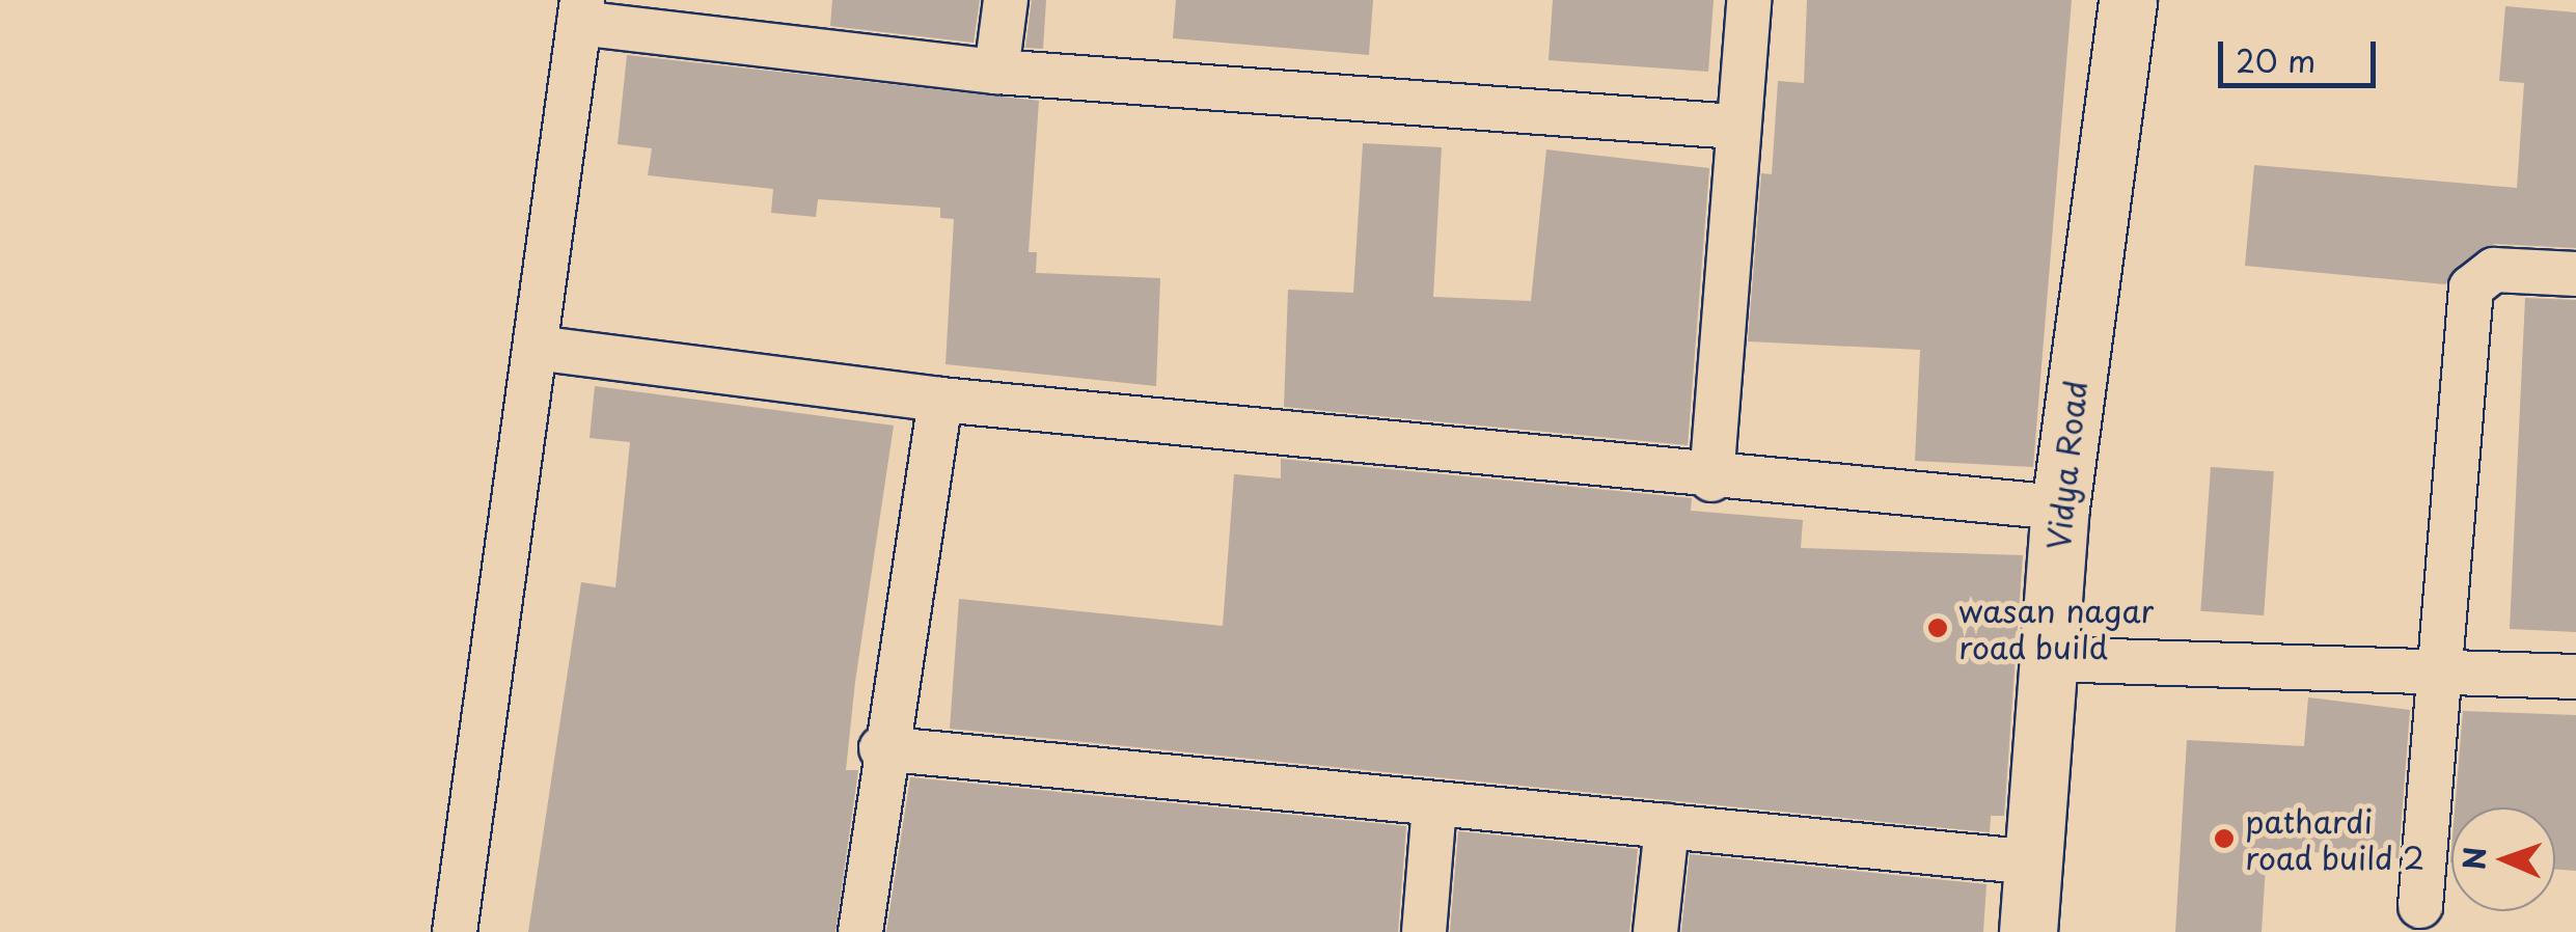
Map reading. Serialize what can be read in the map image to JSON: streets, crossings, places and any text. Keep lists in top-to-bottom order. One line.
{"streets":{"street":["Vidya Road"]},"places":["wasan nagar road build","pathardi road build 2"],"scale_bar":"20 m","north":"left"}
